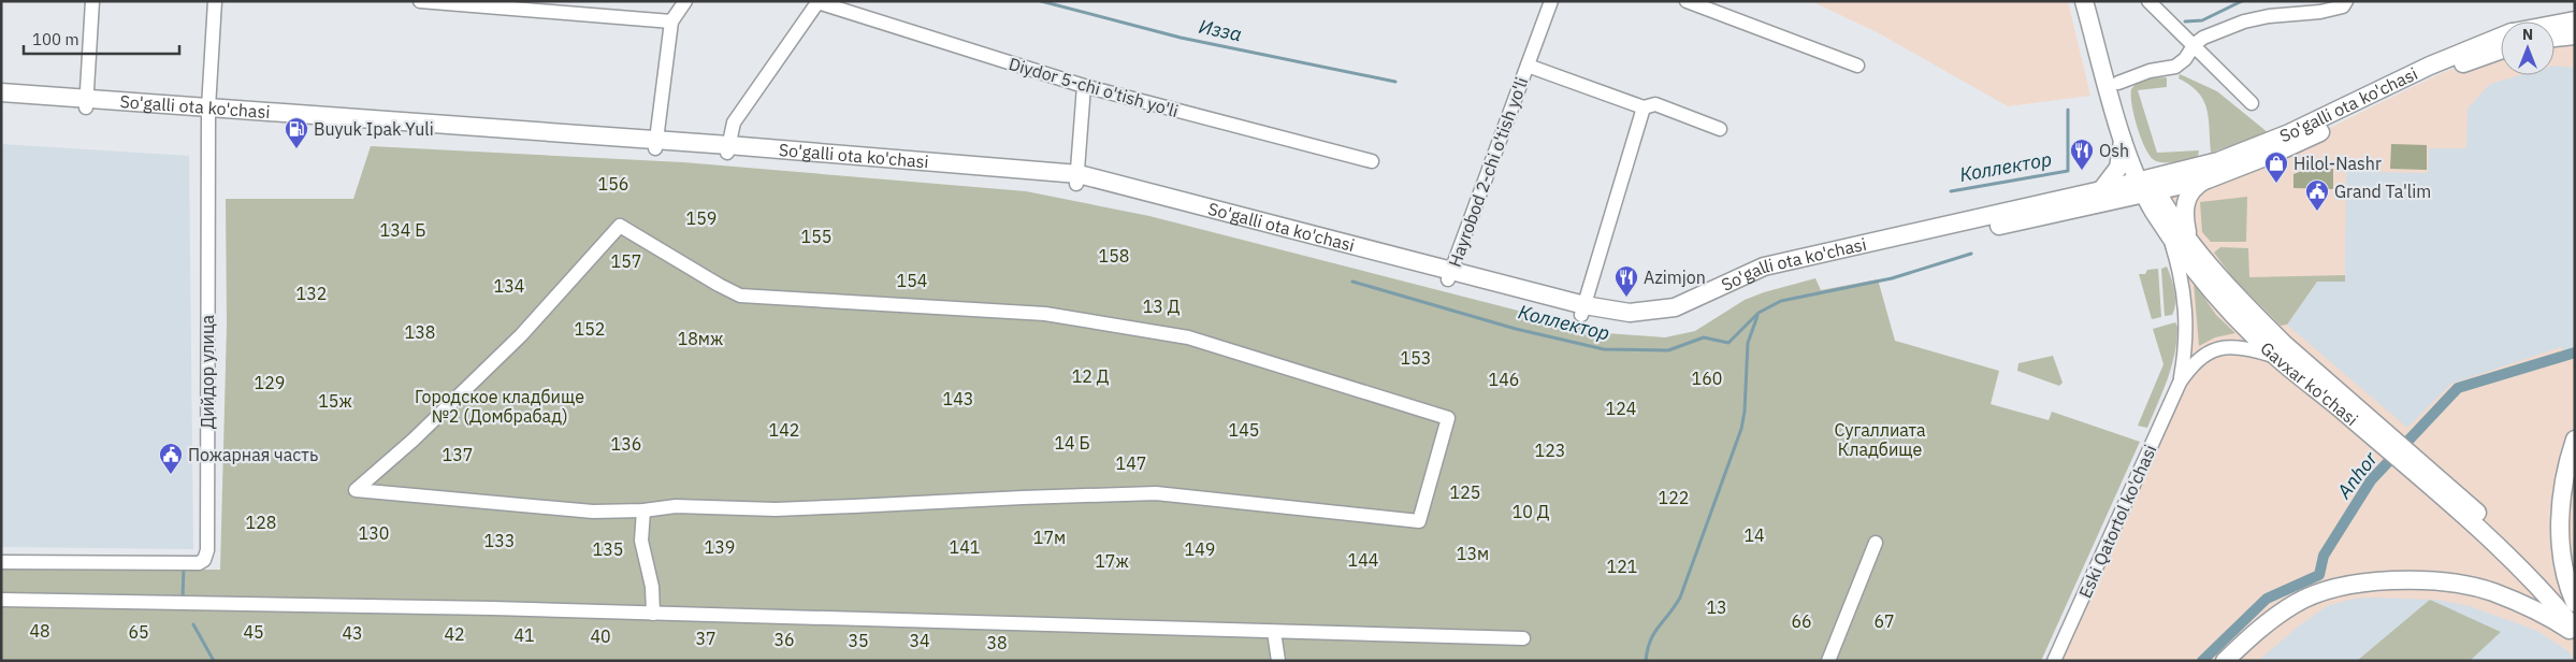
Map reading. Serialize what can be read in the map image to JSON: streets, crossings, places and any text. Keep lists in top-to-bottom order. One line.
{"streets":{"main road":["So'galli ota ko'chasi","Gavxar ko'chasi"],"street":["Diydor 5-chi o'tish yo'li","Hayrobod 2-chi o'tish yo'li","Дийдор улица","Eski Qatortol ko'chasi"]},"crossings":[["So'galli ota ko'chasi","Hayrobod 2-chi o'tish yo'li"],["So'galli ota ko'chasi","Дийдор улица"],["So'galli ota ko'chasi","Gavxar ko'chasi"],["Gavxar ko'chasi","Eski Qatortol ko'chasi"]],"water":["Изза","Коллектор","Anhor"],"parks":["156","159","134 Б","155","158","157","154","134","132","13 Д","152","138","18мж","153","12 Д","160","146","129","Городское кладбище №2 (Домбрабад)","143","15ж","124","142","145","Сугаллиата Кладбище","14 Б","136","123","137","147","125","122","10 Д","128","130","14","17м","133","139","141","135","149","13м","144","17ж","121","13","66","67","48","65","45","43","42","41","40","37","36","35","34","38"],"places":{"fuel station":["Buyuk Ipak Yuli"],"restaurant":["Osh","Azimjon"],"shop":["Hilol-Nashr"],"public building":["Grand Ta'lim","Пожарная часть"]},"scale_bar":"100 m","north":"top"}
